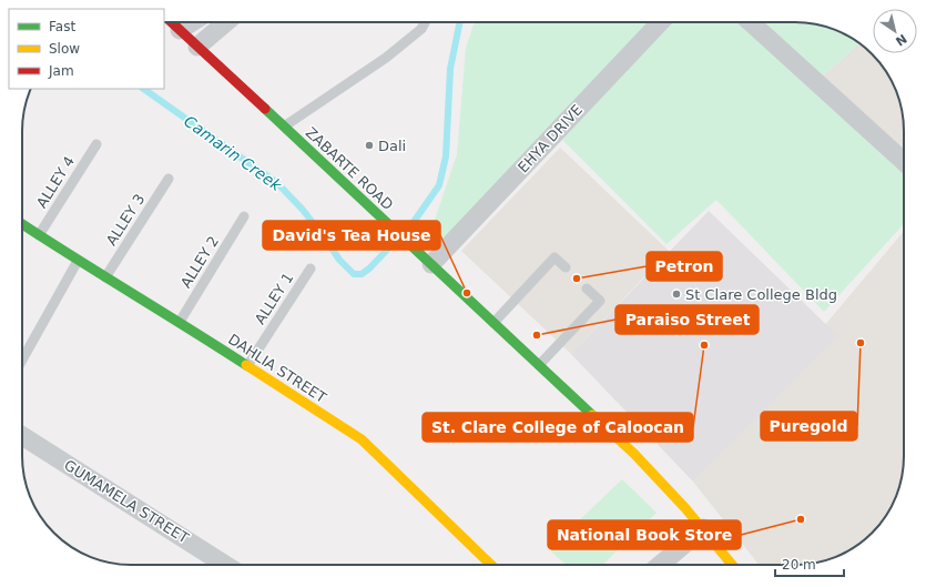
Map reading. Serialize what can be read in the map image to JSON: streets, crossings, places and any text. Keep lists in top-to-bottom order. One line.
{"streets":{"main road":["ZABARTE ROAD","DAHLIA STREET"],"street":["EHYA DRIVE","GUMAMELA STREET"],"lane":["ALLEY 4","ALLEY 3","ALLEY 2","ALLEY 1"]},"crossings":[["EHYA DRIVE","ZABARTE ROAD"],["ALLEY 4","DAHLIA STREET"],["ALLEY 3","DAHLIA STREET"],["ALLEY 2","DAHLIA STREET"],["ALLEY 1","DAHLIA STREET"]],"water":["Camarin Creek"],"places":["Dali","Petron","David's Tea House","St Clare College Bldg","Paraiso Street","Puregold","St. Clare College of Caloocan","National Book Store"],"legend":["Fast","Slow","Jam"],"scale_bar":"20 m","north":"bottom right"}
